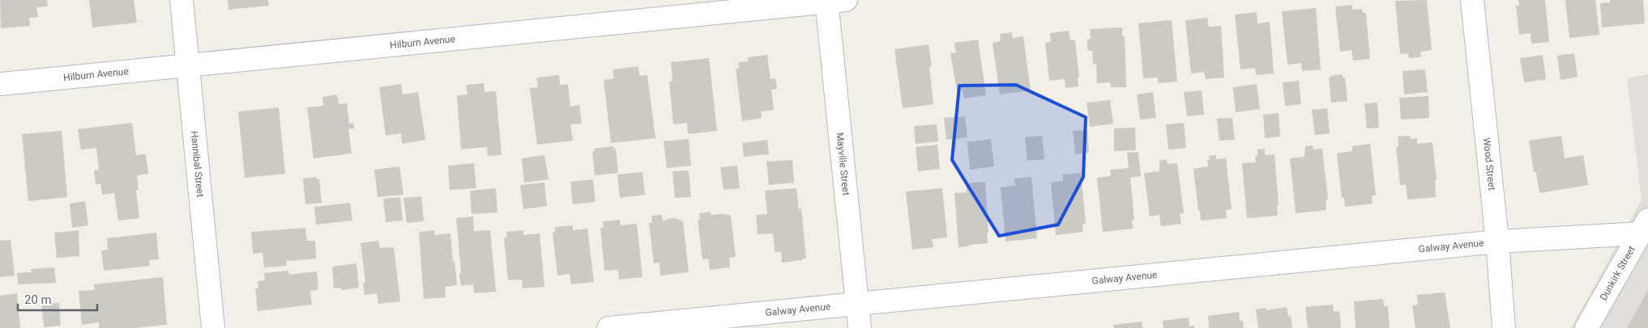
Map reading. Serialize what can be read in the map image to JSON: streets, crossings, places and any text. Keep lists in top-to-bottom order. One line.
{"streets":{"street":["Hilburn Avenue","Hannibal Street","Mayville Street","Wood Street","Galway Avenue","Dunkirk Street"]},"crossings":[["Hilburn Avenue","Hannibal Street"],["Hilburn Avenue","Mayville Street"],["Mayville Street","Galway Avenue"],["Wood Street","Galway Avenue"],["Galway Avenue","Dunkirk Street"]],"scale_bar":"20 m"}
